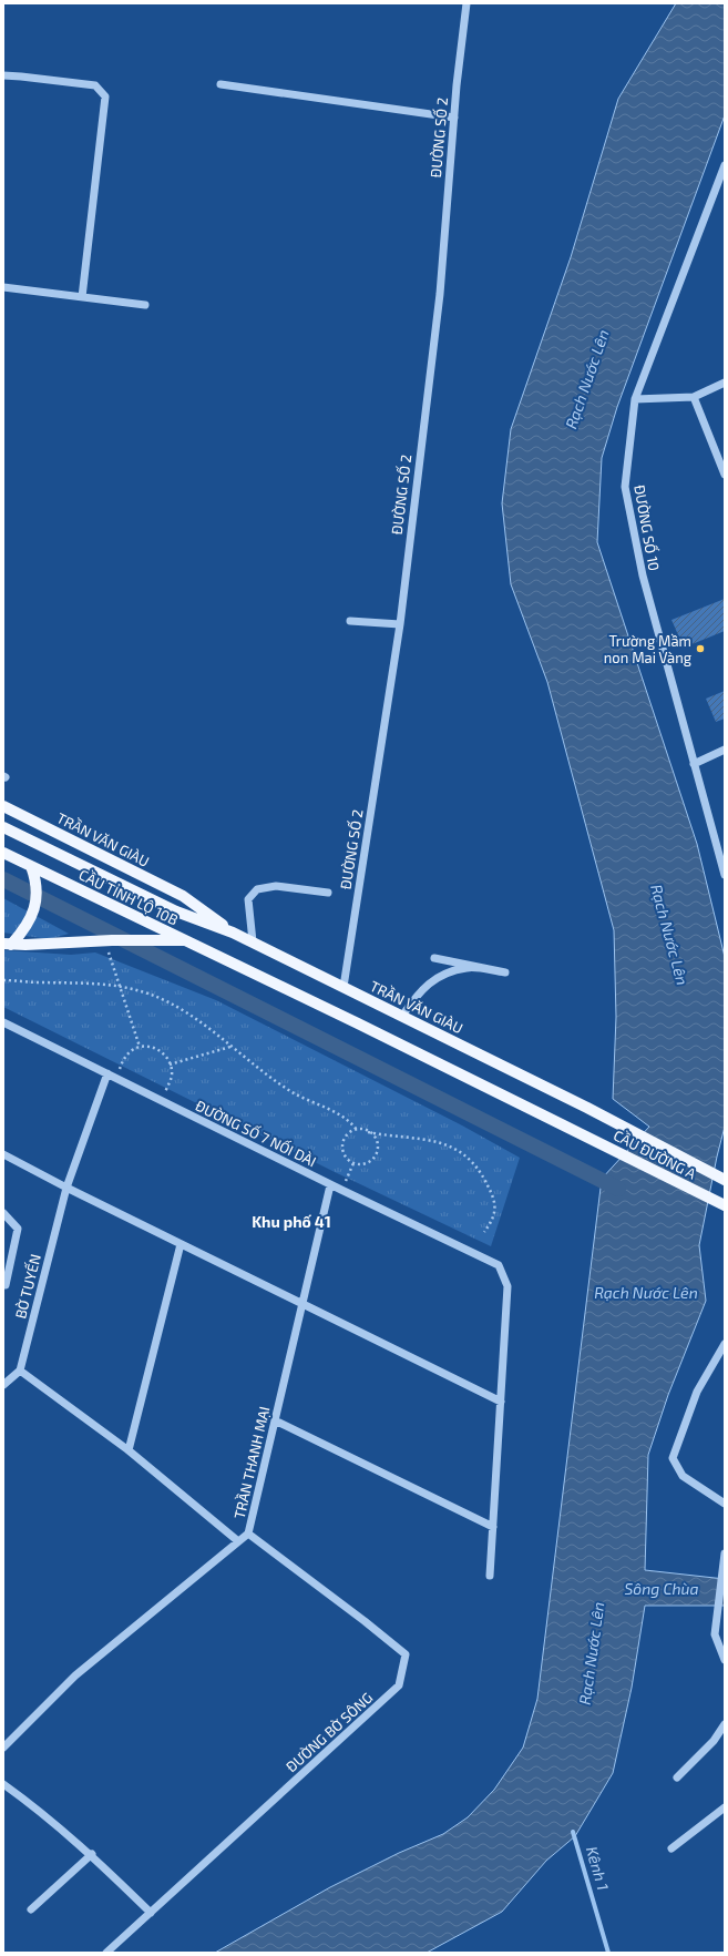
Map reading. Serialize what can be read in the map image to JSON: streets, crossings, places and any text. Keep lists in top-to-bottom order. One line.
{"streets":{"main road":["TRẦN VĂN GIÀU","CẦU TỈNH LỘ 10B","CẦU ĐƯỜNG A"],"street":["ĐƯỜNG SỐ 2","ĐƯỜNG SỐ 10","ĐƯỜNG SỐ 7 NỐI DÀI","BỜ TUYẾN","TRẦN THANH MẠI","ĐƯỜNG BỜ SÔNG"]},"crossings":[["ĐƯỜNG SỐ 2","TRẦN VĂN GIÀU"],["TRẦN VĂN GIÀU","CẦU TỈNH LỘ 10B"],["TRẦN VĂN GIÀU","CẦU ĐƯỜNG A"],["CẦU TỈNH LỘ 10B","CẦU ĐƯỜNG A"],["ĐƯỜNG SỐ 7 NỐI DÀI","BỜ TUYẾN"],["ĐƯỜNG SỐ 7 NỐI DÀI","TRẦN THANH MẠI"],["TRẦN THANH MẠI","ĐƯỜNG BỜ SÔNG"]],"districts":["Khu phố 41"],"water":["Rạch Nước Lên","Sông Chùa","Kênh 1"],"places":["Trường Mầm non Mai Vàng"]}
